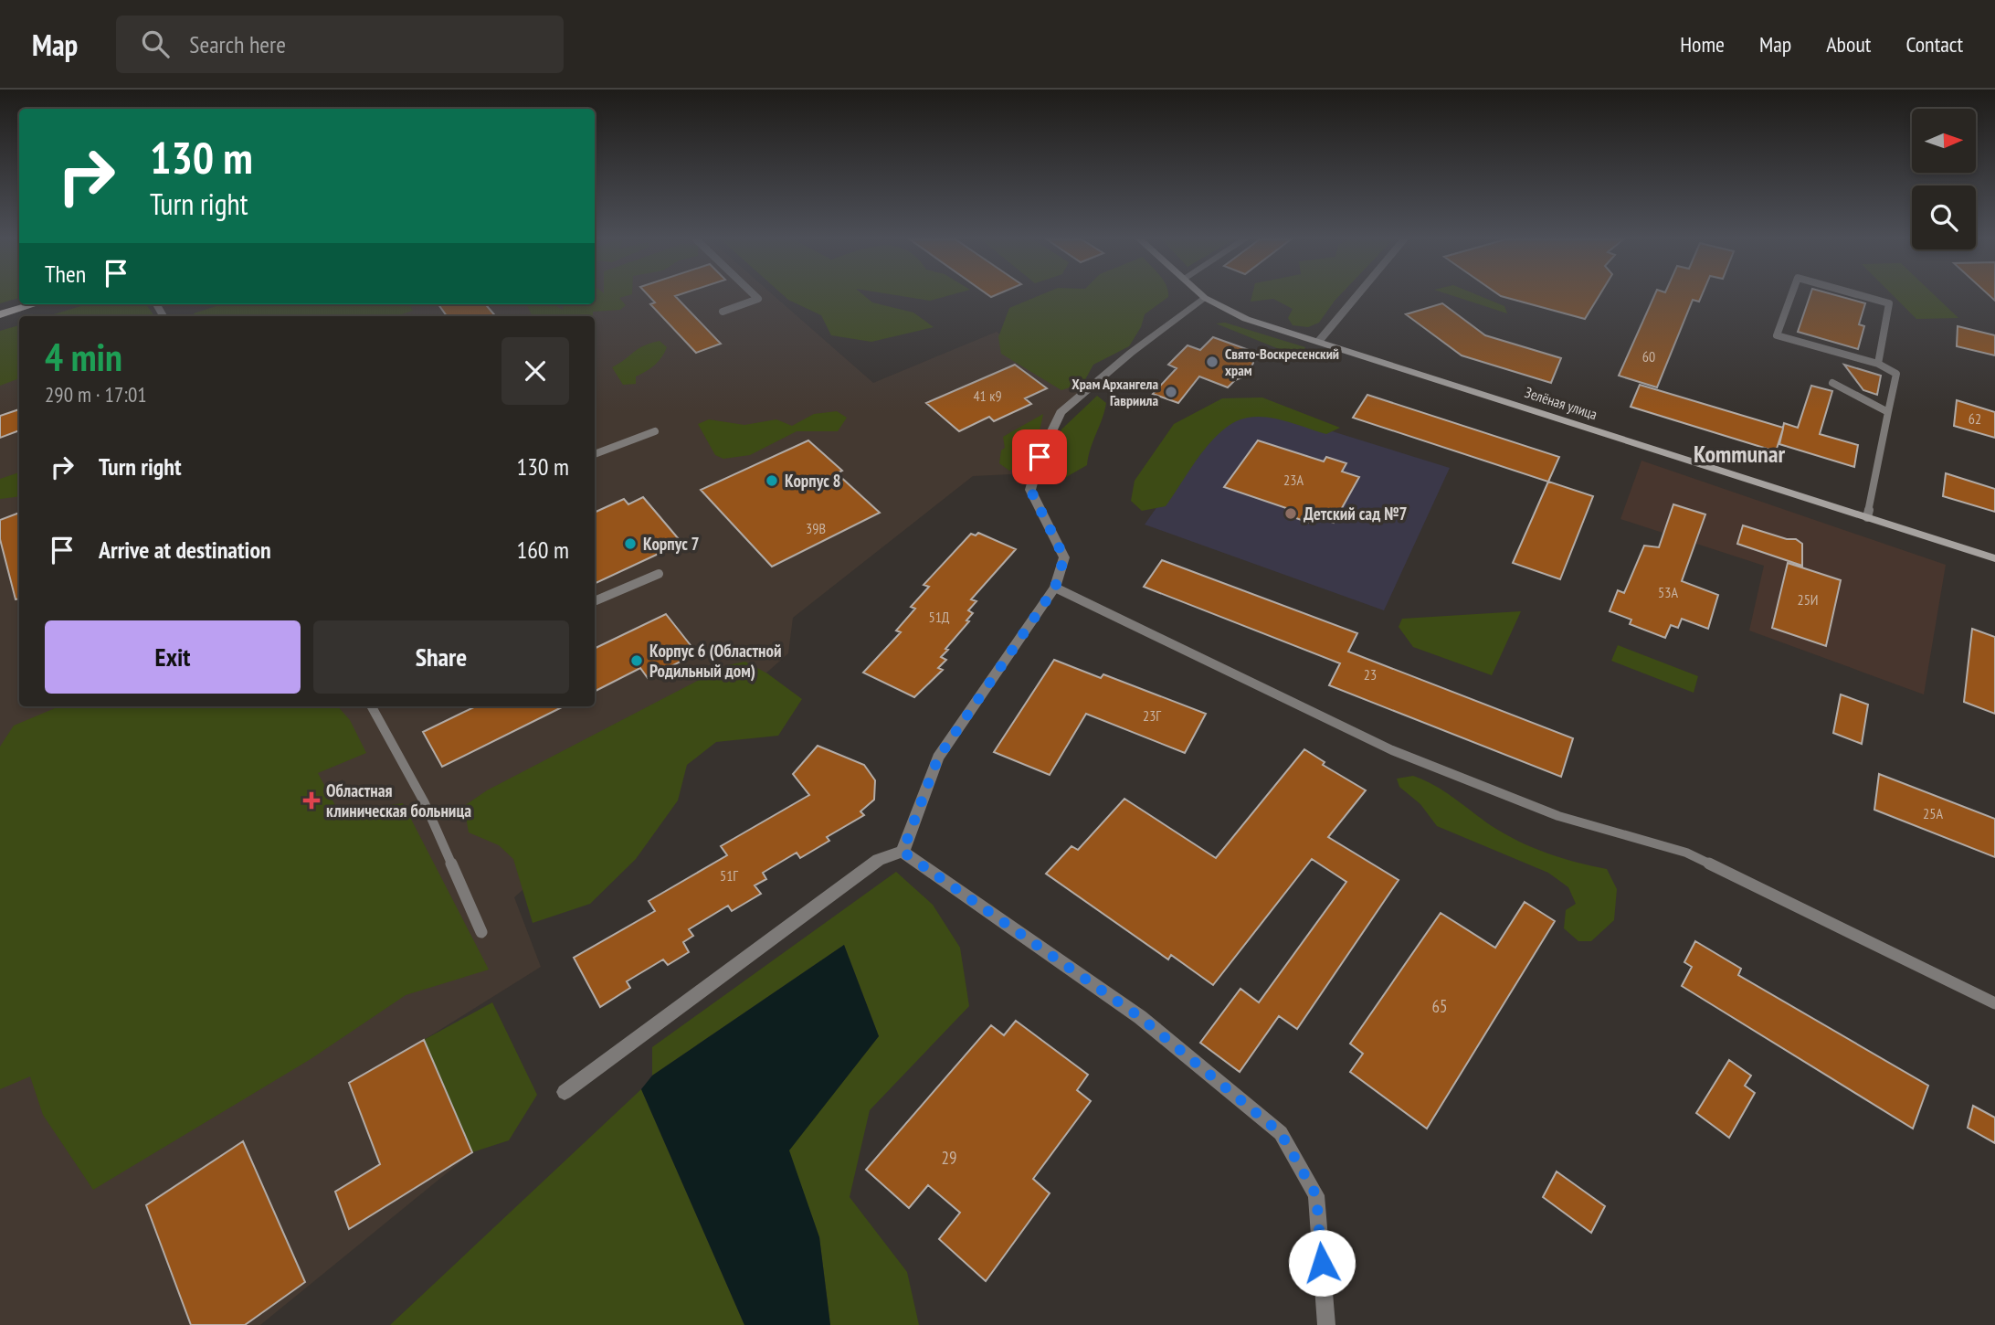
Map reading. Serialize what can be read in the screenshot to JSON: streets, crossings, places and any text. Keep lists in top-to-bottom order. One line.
{"streets":{"street":["Зелёная улица"]},"districts":["Kommunar"],"places":{"other":["Свято-Воскресенский храм","Храм Архангела Гавриила","Корпус 8","Детский сад №7","Корпус 7","Корпус 6 (Областной Родильный дом)"],"health":["Областная клиническая больница"]},"house_numbers":["60","41 к9","62","23А","39В","53А","25И","51Д","23","23Г","25А","51Г","65","29"],"north":"right","page":{"header":"Map","search":"Search here","nav":["Home","Map","About","Contact"],"turn":["130 m","Turn right"],"then":"Then","heading":["4 min","290 m · 17:01"],"list":[{"name":"Turn right","value":"130 m"},{"name":"Arrive at destination","value":"160 m"}],"buttons":["Exit","Share"]}}
